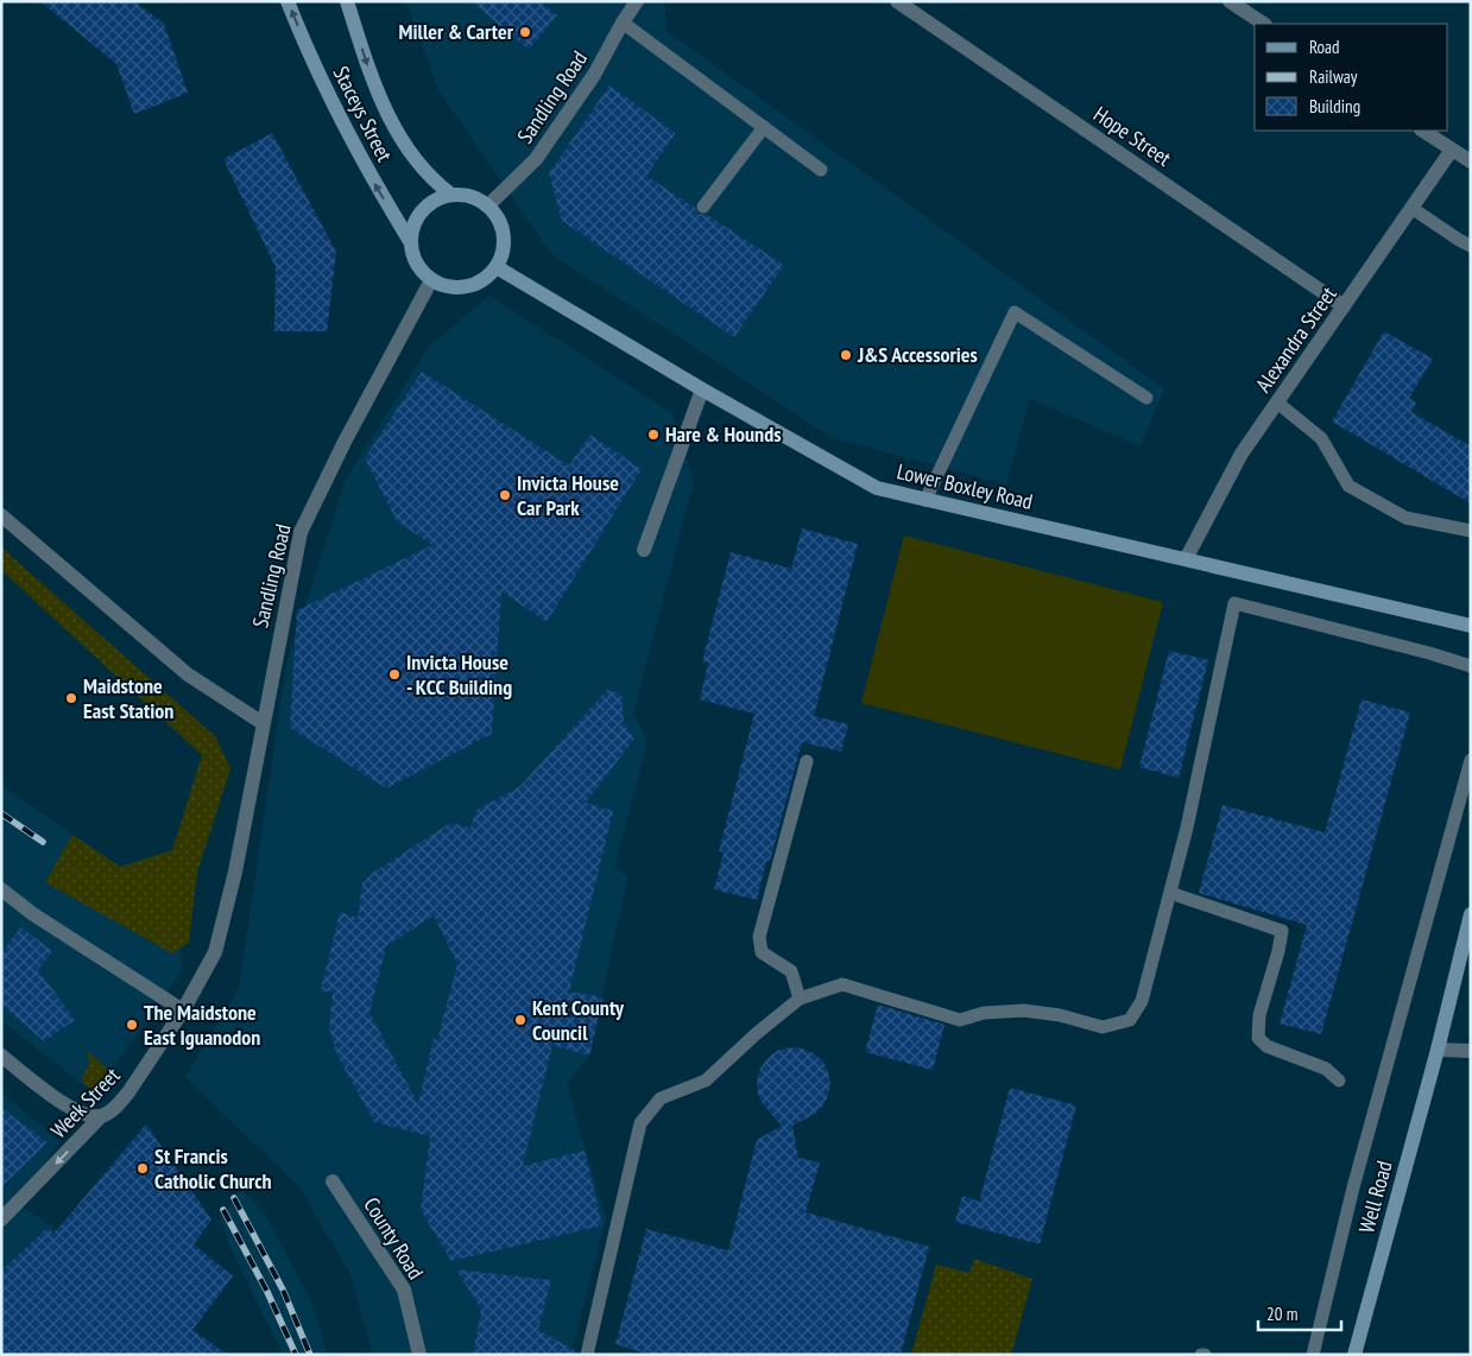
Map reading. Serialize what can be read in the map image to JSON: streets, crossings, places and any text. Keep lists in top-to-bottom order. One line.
{"streets":{"main road":["Staceys Street","Lower Boxley Road","Well Road"],"street":["Sandling Road","Hope Street","Alexandra Street","Week Street","County Road"]},"crossings":[["Sandling Road","Staceys Street"],["Sandling Road","Lower Boxley Road"],["Sandling Road","Week Street"],["Staceys Street","Lower Boxley Road"],["Hope Street","Alexandra Street"],["Alexandra Street","Lower Boxley Road"]],"places":["Miller & Carter","J&S Accessories","Hare & Hounds","Invicta House Car Park","Invicta House - KCC Building","Maidstone East Station","Kent County Council","The Maidstone East Iguanodon","St Francis Catholic Church"],"legend":["Road","Railway","Building"],"scale_bar":"20 m"}
